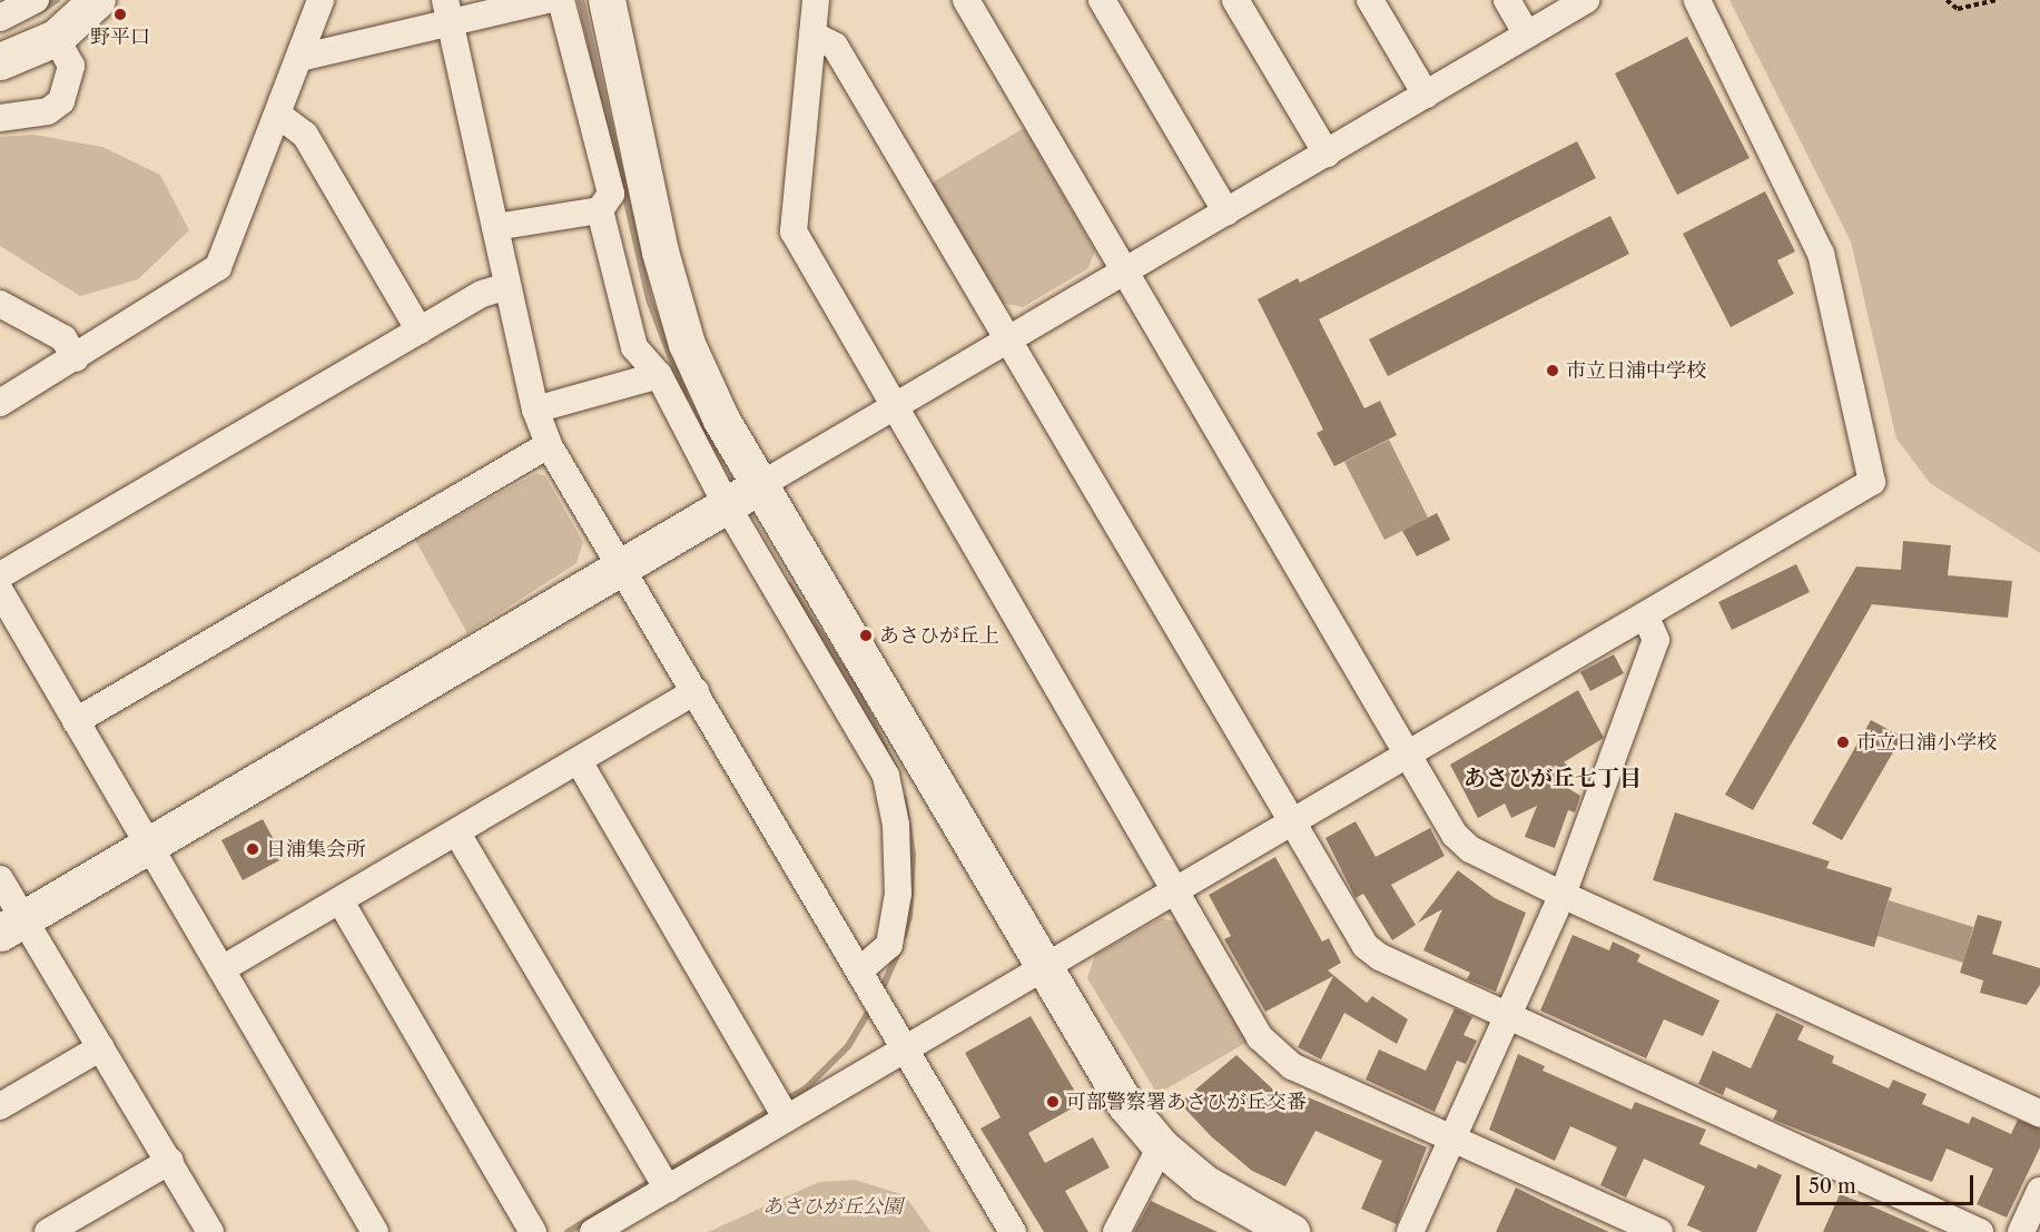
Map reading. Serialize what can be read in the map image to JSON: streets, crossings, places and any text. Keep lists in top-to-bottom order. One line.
{"districts":["あさひが丘七丁目"],"parks":["あさひが丘公園"],"places":["野平口","市立日浦中学校","あさひが丘上","市立日浦小学校","日浦集会所","可部警察署あさひが丘交番"],"scale_bar":"50 m"}
